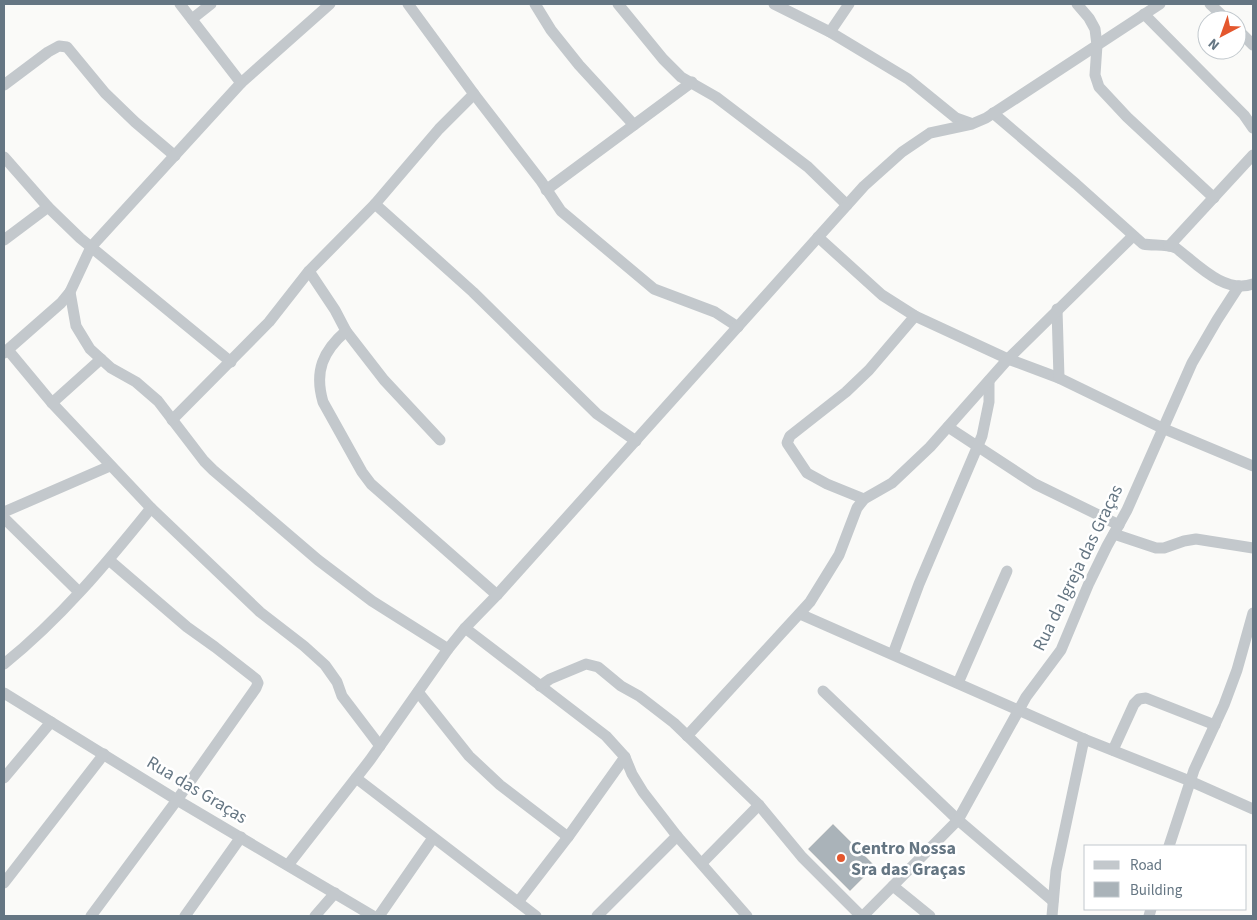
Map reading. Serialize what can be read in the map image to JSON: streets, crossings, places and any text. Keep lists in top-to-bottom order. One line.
{"streets":{"street":["Rua da Igreja das Graças","Rua das Graças"]},"places":["Centro Nossa Sra das Graças"],"legend":["Road","Building"],"north":"bottom left"}
